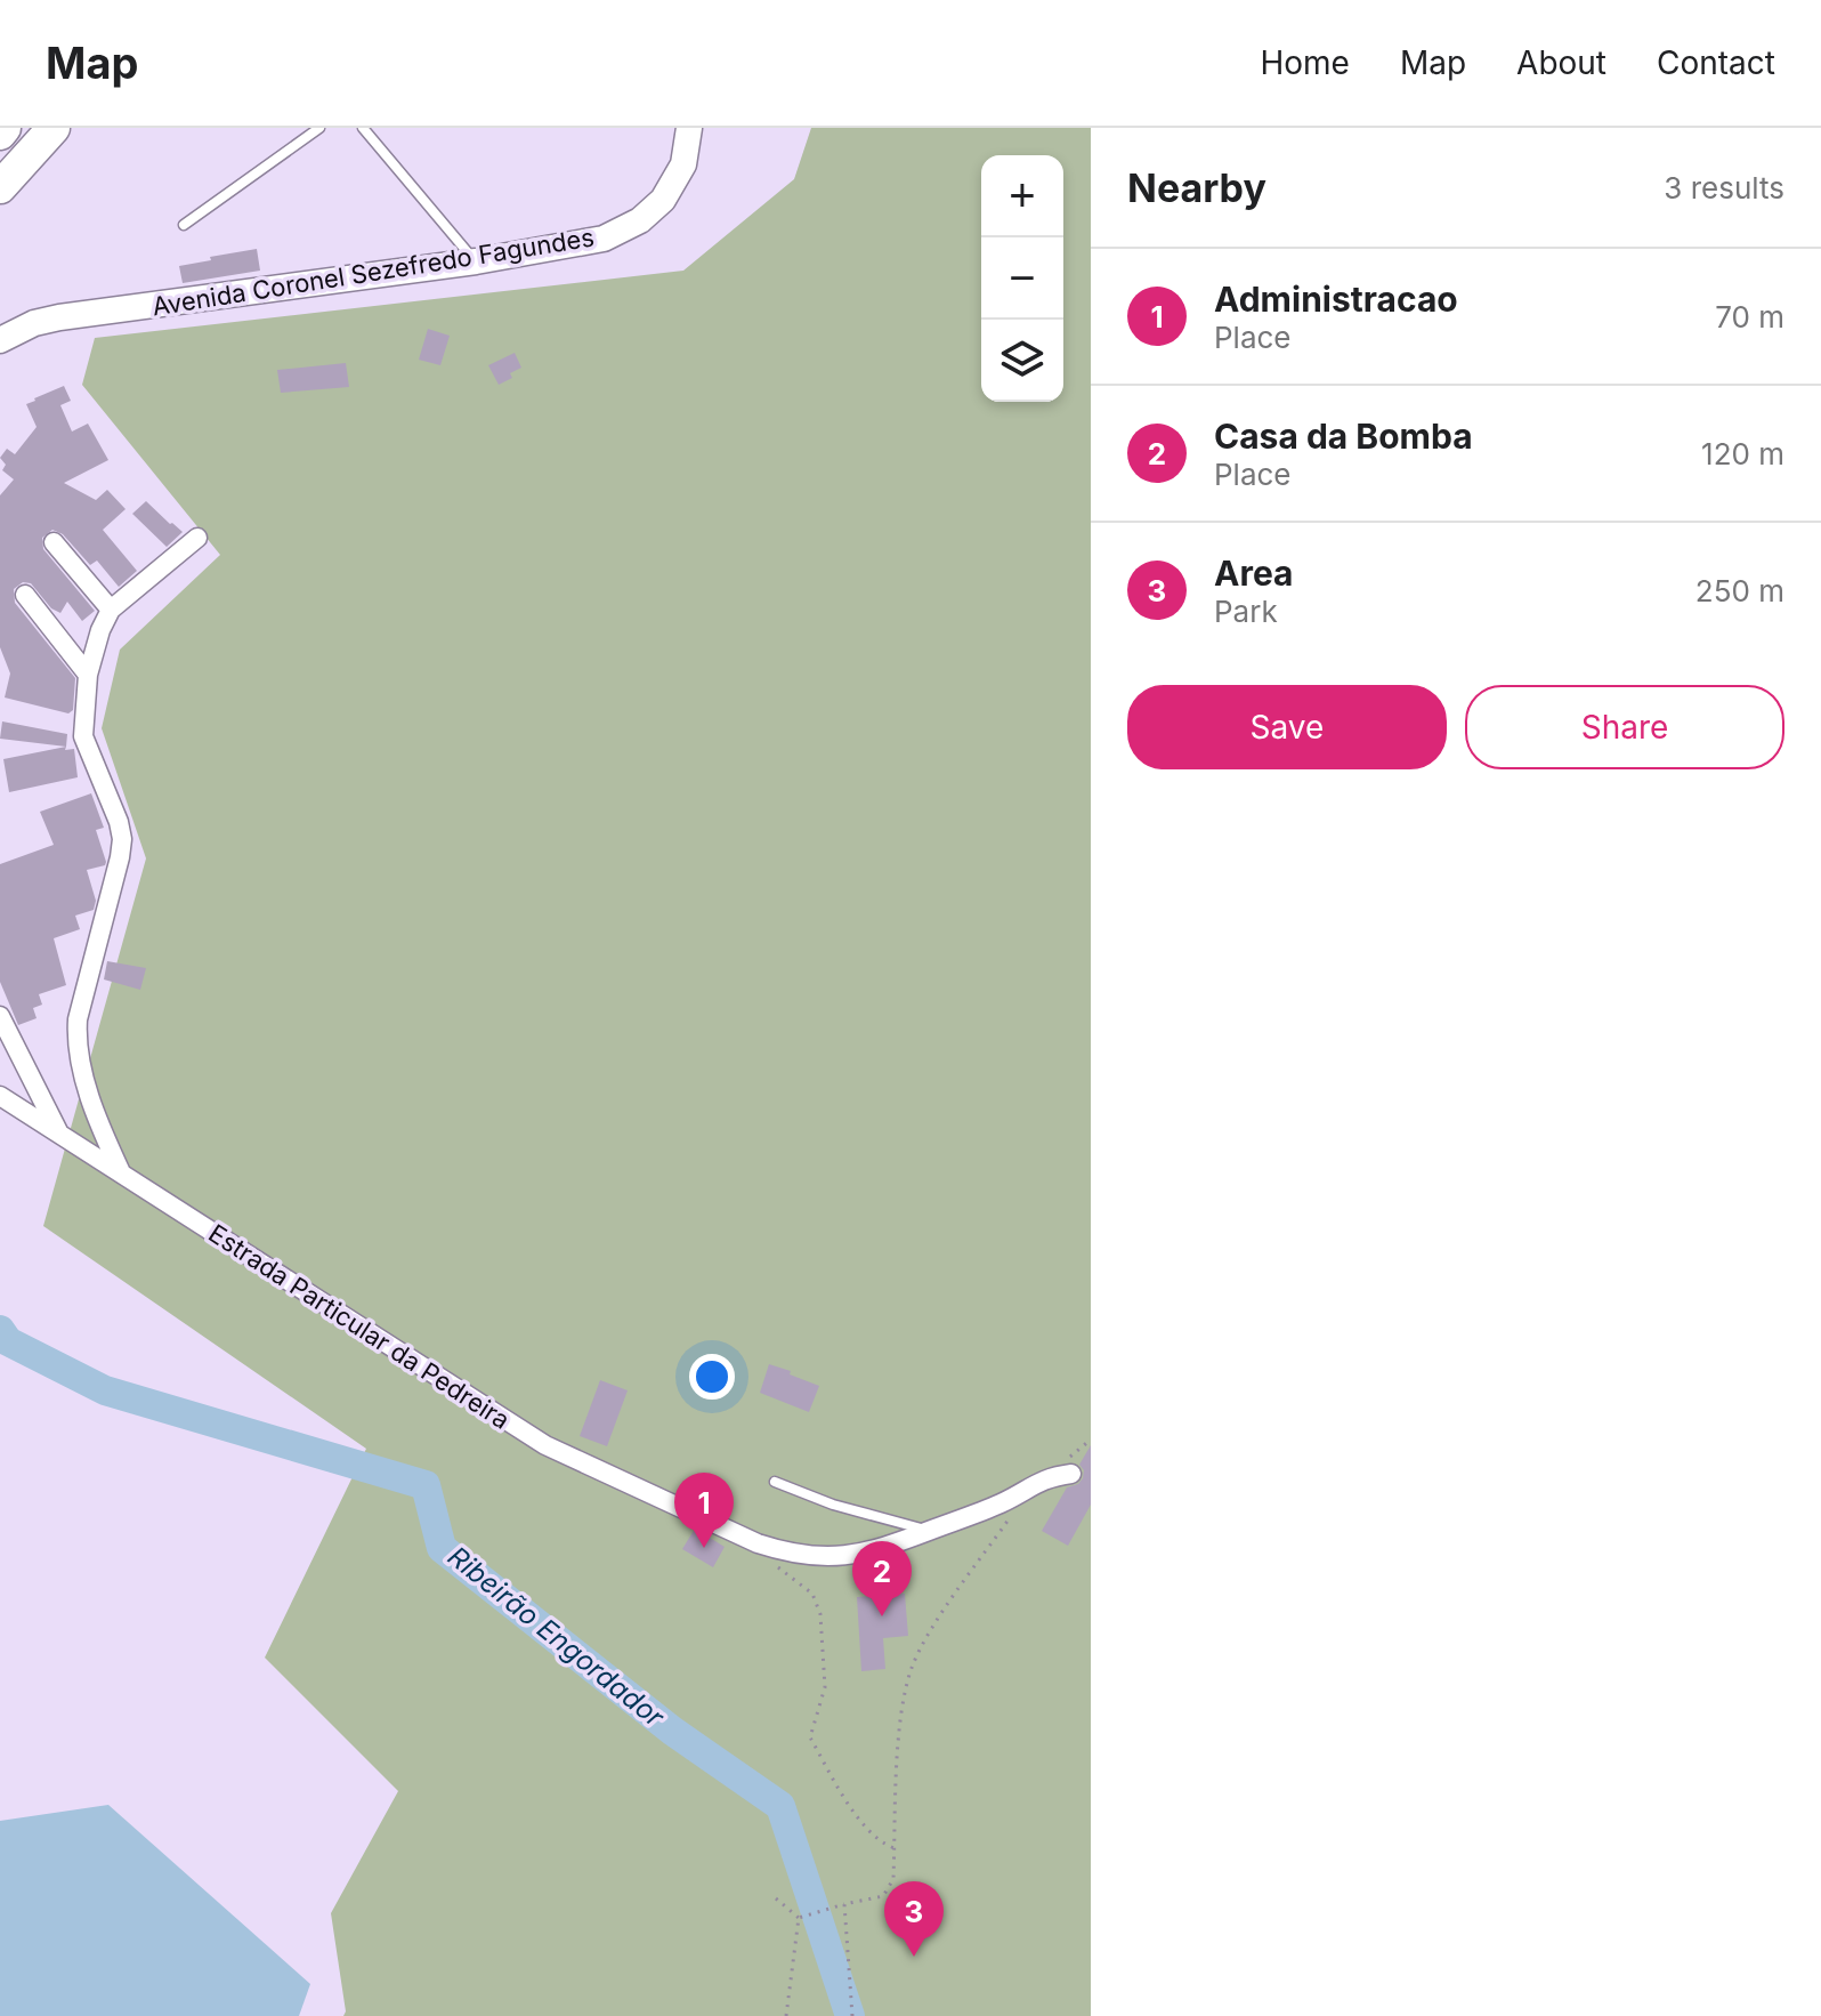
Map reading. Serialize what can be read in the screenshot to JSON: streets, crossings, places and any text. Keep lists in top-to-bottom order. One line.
{"streets":{"main road":["Avenida Coronel Sezefredo Fagundes"],"street":["Estrada Particular da Pedreira"]},"water":["Ribeirão Engordador"],"page":{"header":"Map","nav":["Home","Map","About","Contact"],"heading":["Nearby","3 results"],"map_buttons":["+","−"],"list":[{"mark":"1","name":"Administracao","note":"Place","value":"70 m"},{"mark":"2","name":"Casa da Bomba","note":"Place","value":"120 m"},{"mark":"3","name":"Area","note":"Park","value":"250 m"}],"buttons":["Save","Share"],"pins":["1","2","3"]}}
